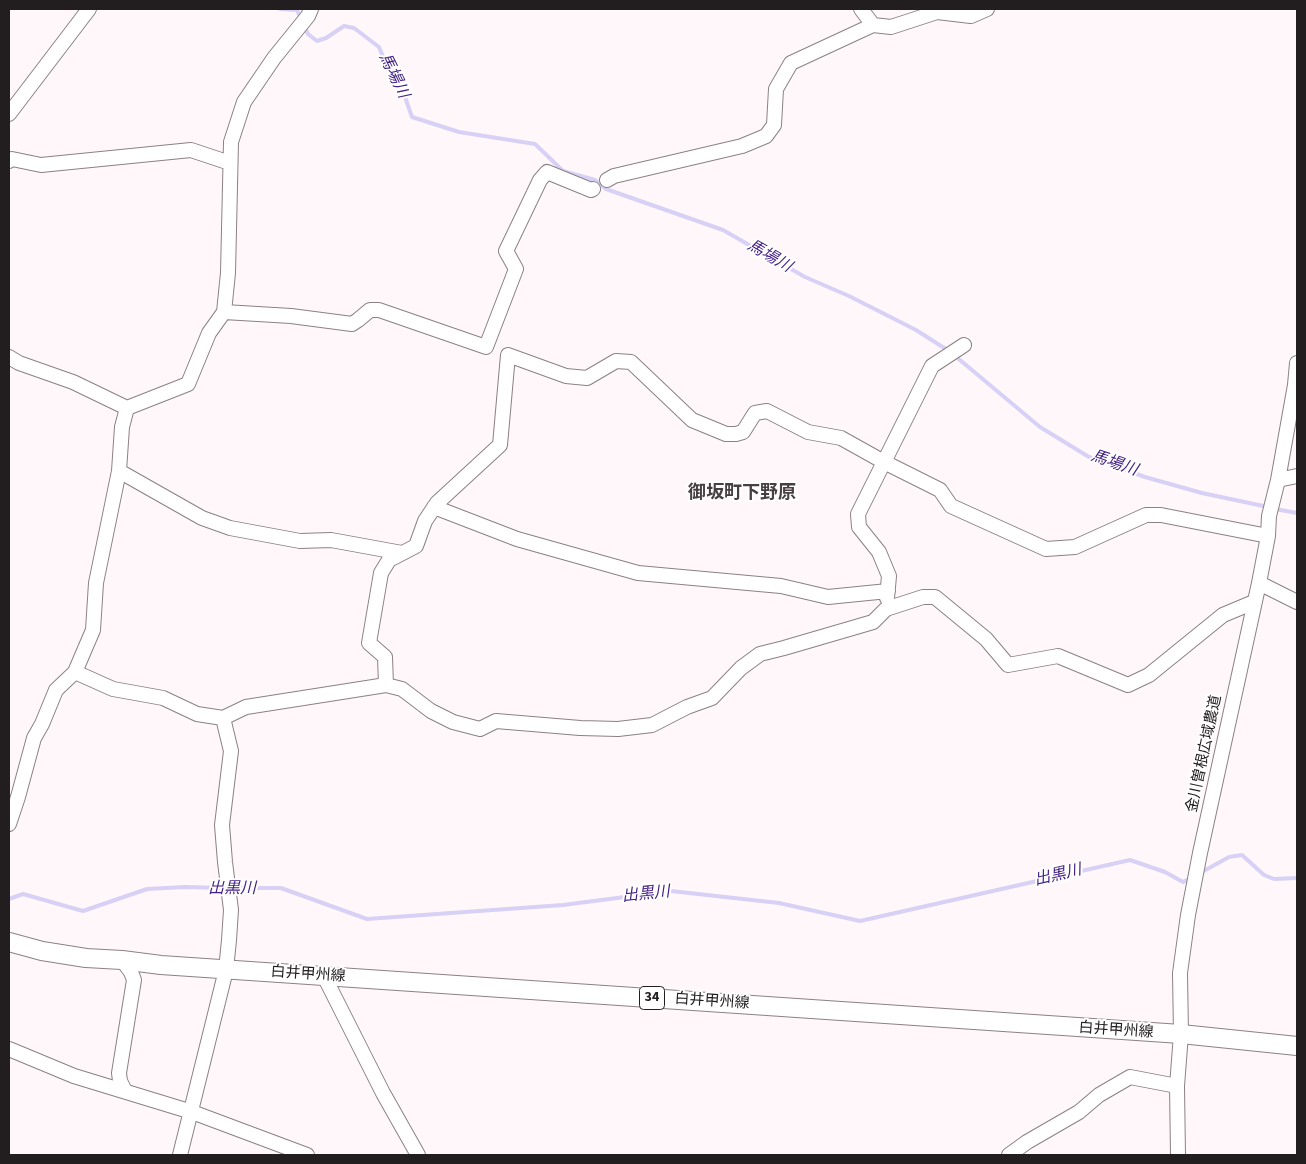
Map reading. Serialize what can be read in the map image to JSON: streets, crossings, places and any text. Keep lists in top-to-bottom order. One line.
{"streets":{"main road":["白井甲州線","34"],"street":["金川曽根広域農道"]},"crossings":[["金川曽根広域農道","白井甲州線"]],"districts":["御坂町下野原"],"water":["馬場川","出黒川"]}
